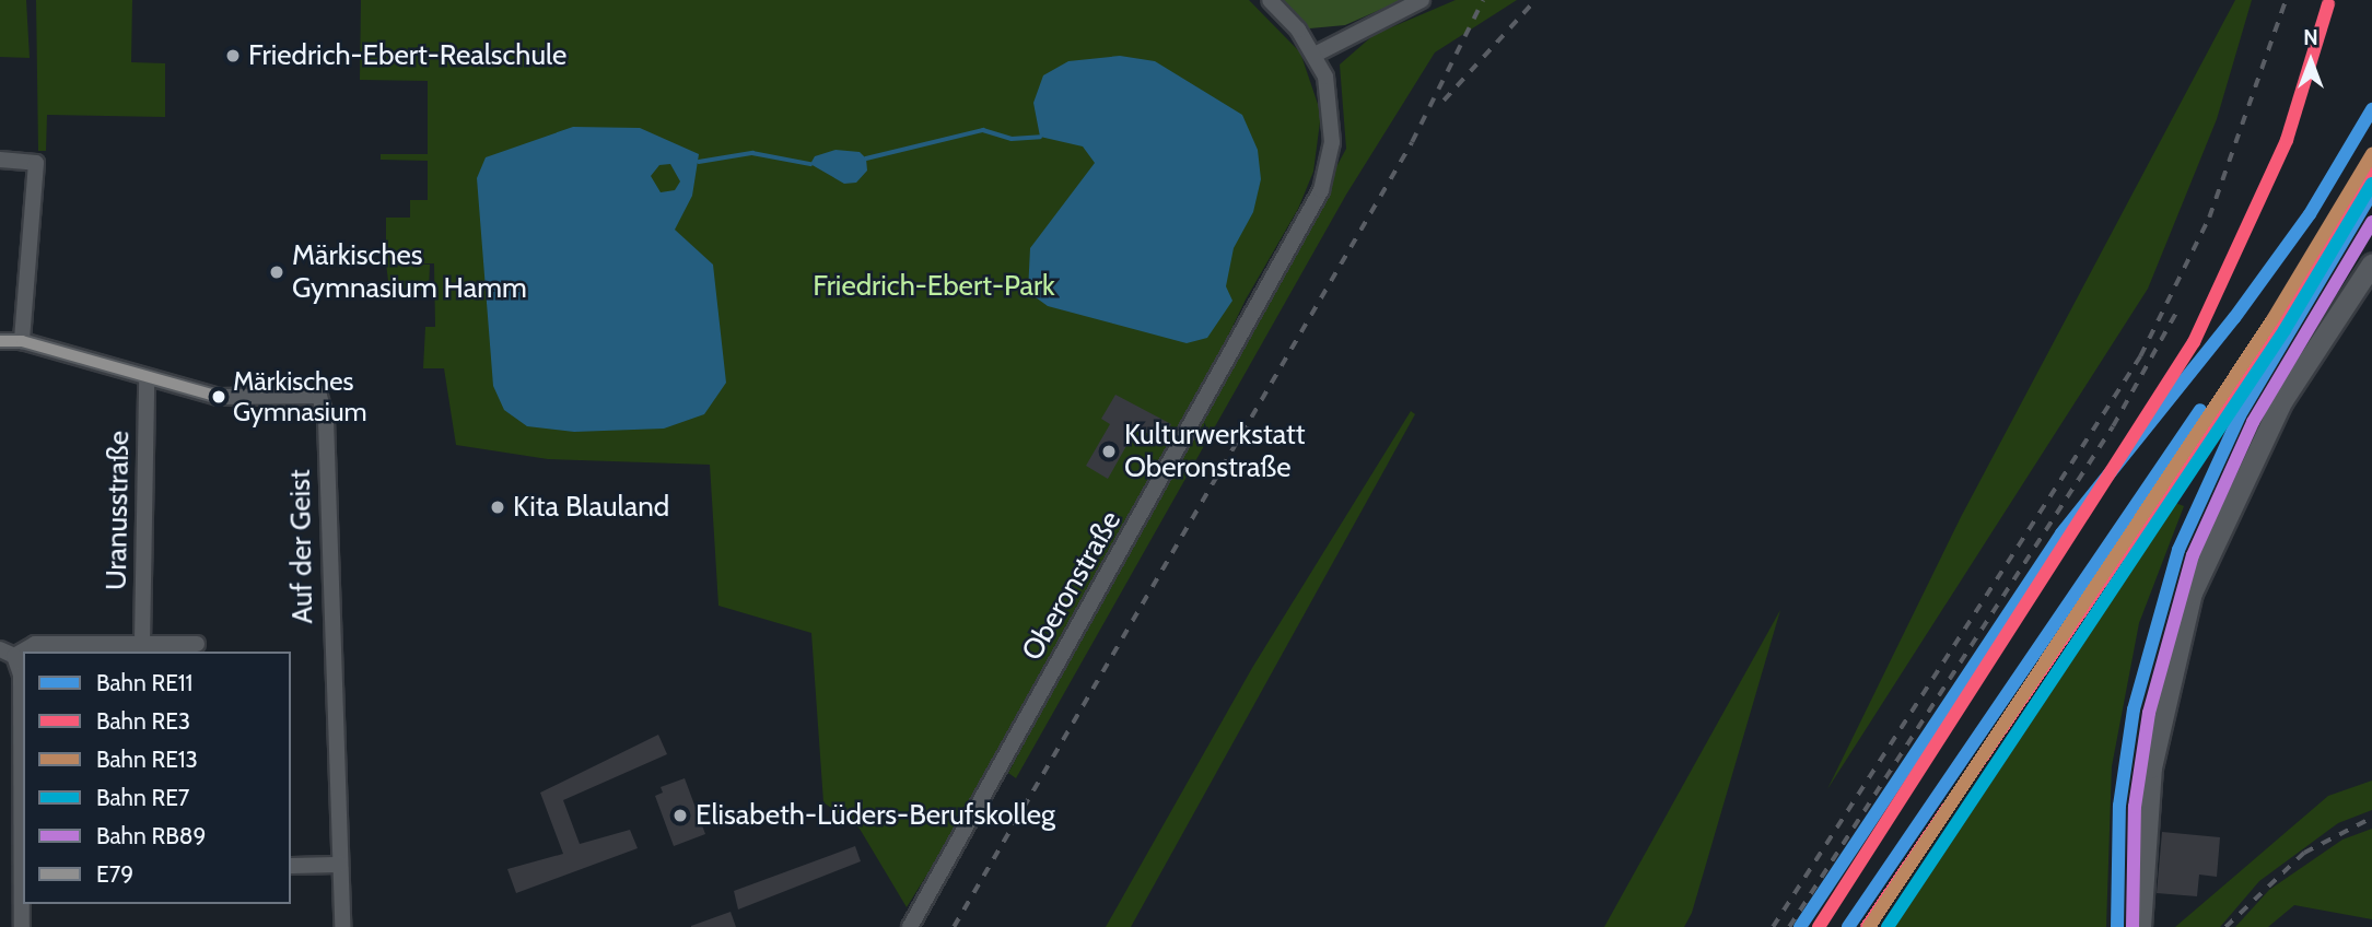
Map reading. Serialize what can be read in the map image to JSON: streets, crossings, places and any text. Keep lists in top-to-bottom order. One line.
{"streets":{"street":["Uranusstraße","Auf der Geist","Oberonstraße"]},"crossings":[["Uranusstraße","Auf der Geist"]],"parks":["Friedrich-Ebert-Park"],"places":["Friedrich-Ebert-Realschule","Märkisches Gymnasium Hamm","Märkisches Gymnasium","Kulturwerkstatt Oberonstraße","Kita Blauland","Elisabeth-Lüders-Berufskolleg"],"lines":["rail line RE3","rail line RE11","rail line RE13","rail line RE7","rail line RB89","transit line E79"],"legend":["Bahn RE11","Bahn RE3","Bahn RE13","Bahn RE7","Bahn RB89","E79"],"north":"top"}
